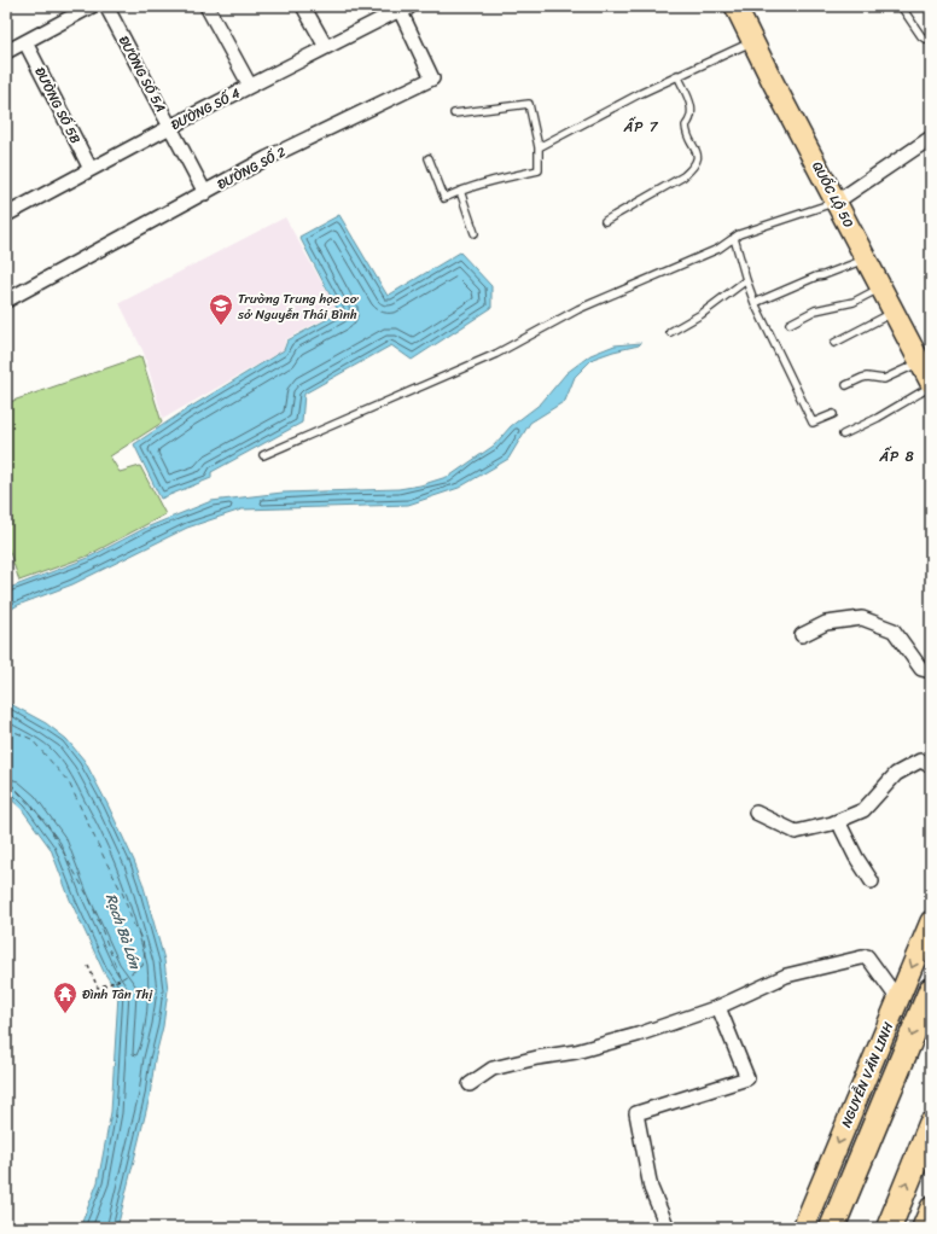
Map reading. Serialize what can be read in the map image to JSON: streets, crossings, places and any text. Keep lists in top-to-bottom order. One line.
{"streets":{"highway":["NGUYỄN VĂN LINH"],"main road":["QUỐC LỘ 50"],"street":["ĐƯỜNG SỐ 5A","ĐƯỜNG SỐ 5B","ĐƯỜNG SỐ 4","ĐƯỜNG SỐ 2"]},"crossings":[["ĐƯỜNG SỐ 5A","ĐƯỜNG SỐ 4"],["ĐƯỜNG SỐ 5A","ĐƯỜNG SỐ 2"],["ĐƯỜNG SỐ 5B","ĐƯỜNG SỐ 4"],["ĐƯỜNG SỐ 4","ĐƯỜNG SỐ 2"]],"one_way":["NGUYỄN VĂN LINH"],"districts":["ẤP 7","ẤP 8"],"water":["Rạch Bà Lớn"],"places":{"school or university":["Trường Trung học cơ sở Nguyễn Thái Bình"],"temple":["Đình Tân Thị"]}}
